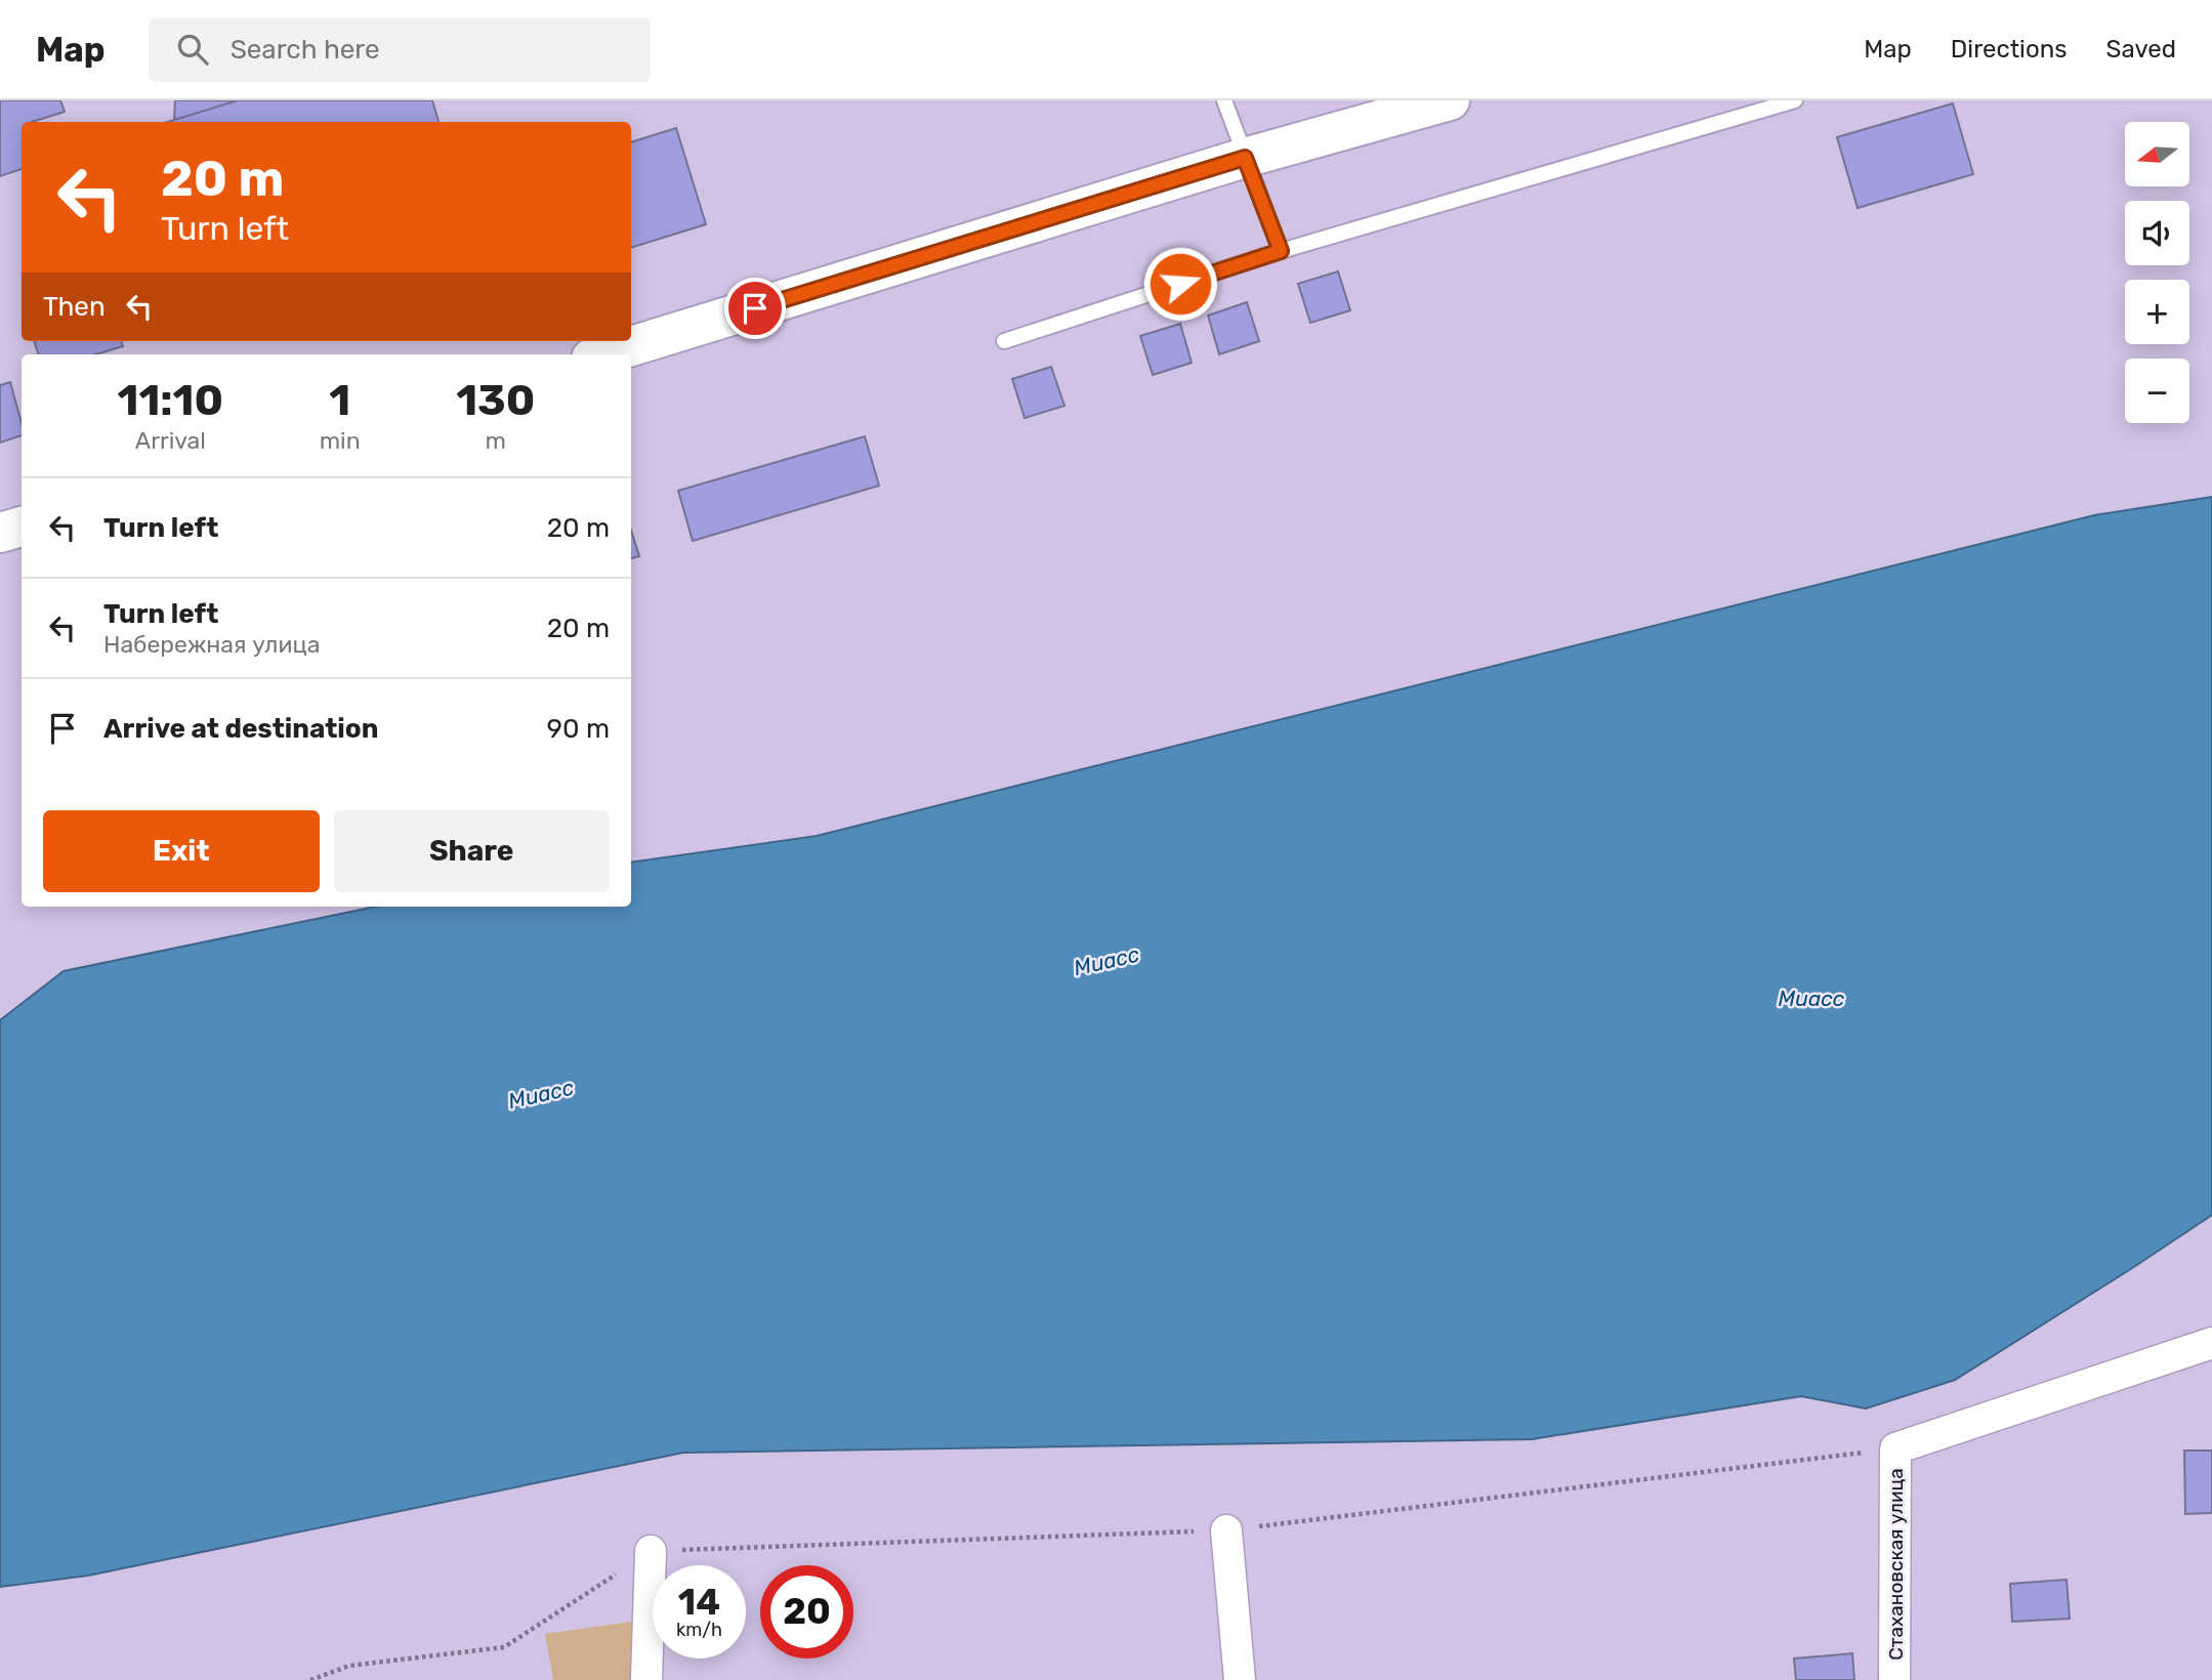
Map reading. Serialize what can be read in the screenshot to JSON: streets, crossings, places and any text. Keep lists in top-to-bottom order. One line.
{"streets":{"street":["Стахановская улица"]},"water":["Миасс"],"north":"left","page":{"header":"Map","search":"Search here","nav":["Map","Directions","Saved"],"map_buttons":["+","−"],"turn":["20 m","Turn left"],"then":"Then","eta":["11:10","Arrival","1","min","130","m"],"list":[{"name":"Turn left","value":"20 m"},{"name":"Turn left","note":"Набережная улица","value":"20 m"},{"name":"Arrive at destination","value":"90 m"}],"buttons":["Exit","Share"],"speed":"14 km/h","limit":"20"}}
